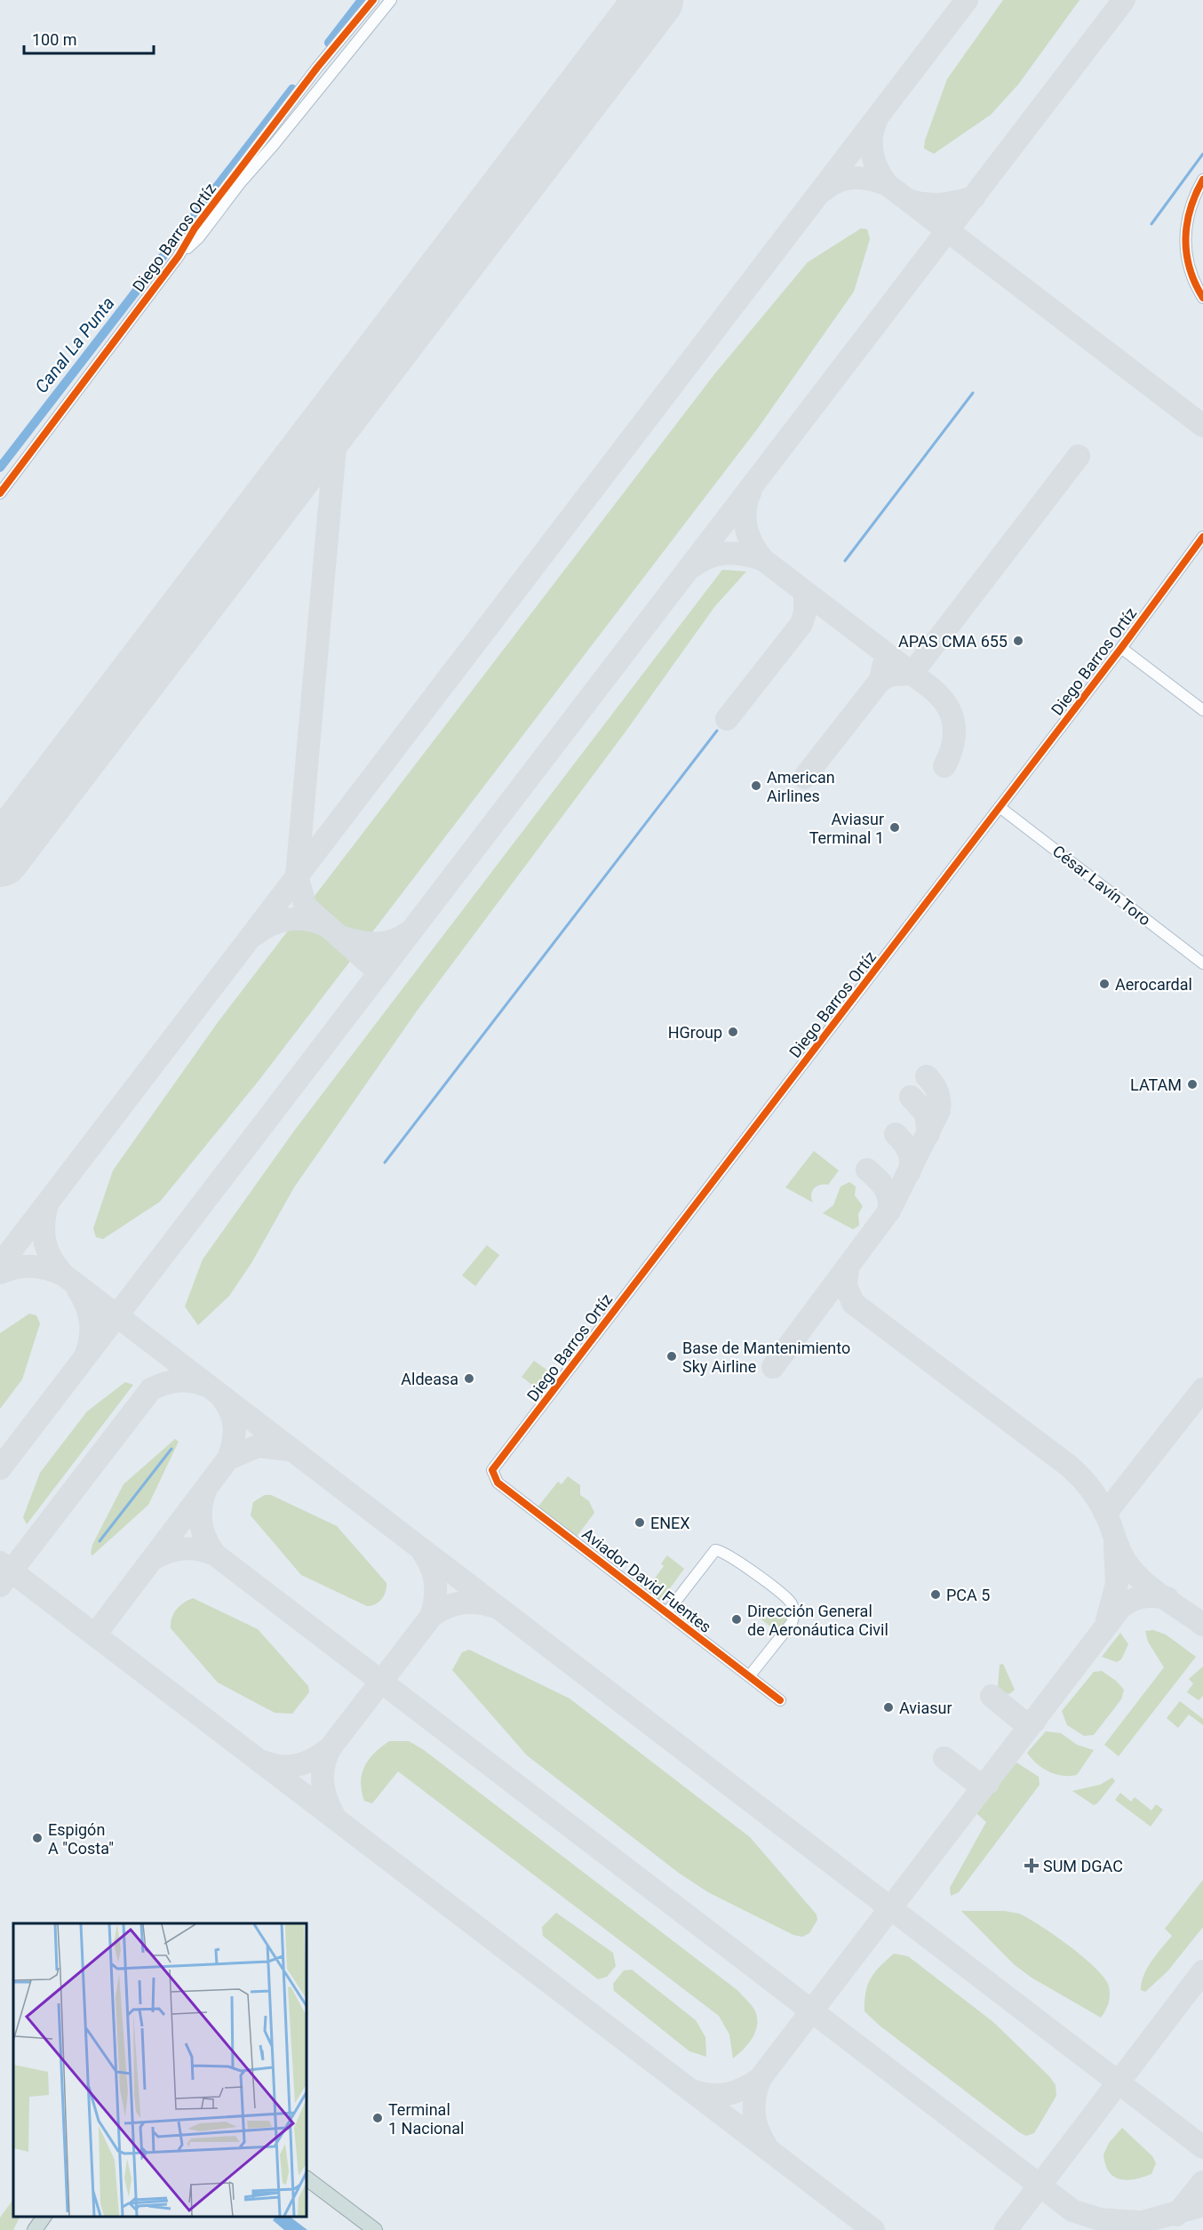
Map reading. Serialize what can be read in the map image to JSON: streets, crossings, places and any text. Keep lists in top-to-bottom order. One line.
{"streets":{"street":["Diego Barros Ortíz","César Lavín Toro","Aviador David Fuentes"]},"crossings":[["Diego Barros Ortíz","César Lavín Toro"],["Diego Barros Ortíz","Aviador David Fuentes"]],"water":["Canal La Punta"],"places":{"other":["APAS CMA 655","American Airlines","Aviasur Terminal 1","Aerocardal","HGroup","LATAM","Base de Mantenimiento Sky Airline","Aldeasa","ENEX","PCA 5","Dirección General de Aeronáutica Civil","Aviasur","Espigón A \"Costa\"","Terminal 1 Nacional"],"health":["SUM DGAC"]},"scale_bar":"100 m"}
